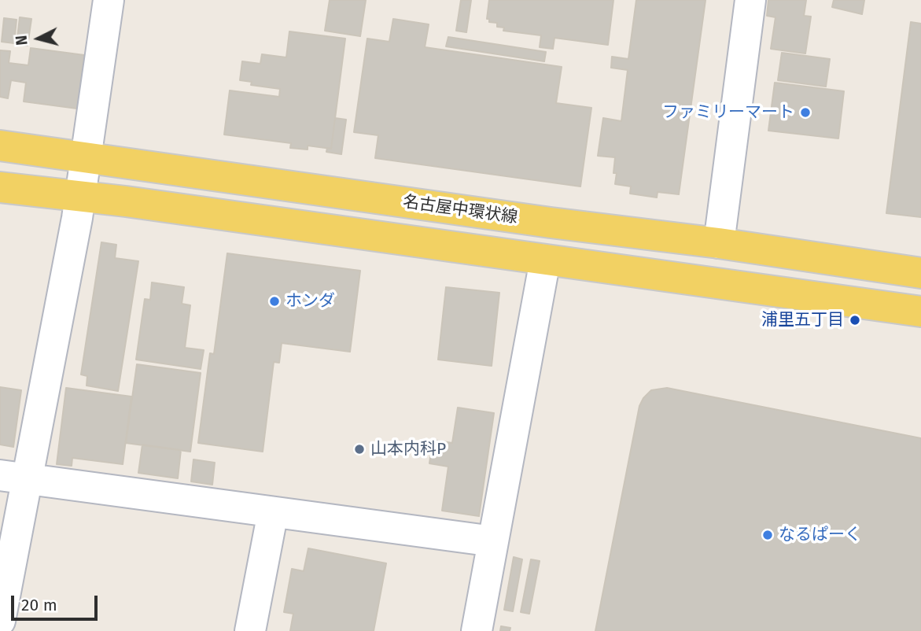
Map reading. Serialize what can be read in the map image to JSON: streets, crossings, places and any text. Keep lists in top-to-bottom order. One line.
{"streets":{"main road":["名古屋中環状線"]},"places":["ファミリーマート","ホンダ","浦里五丁目","山本内科P","なるぱーく"],"scale_bar":"20 m","north":"left"}
